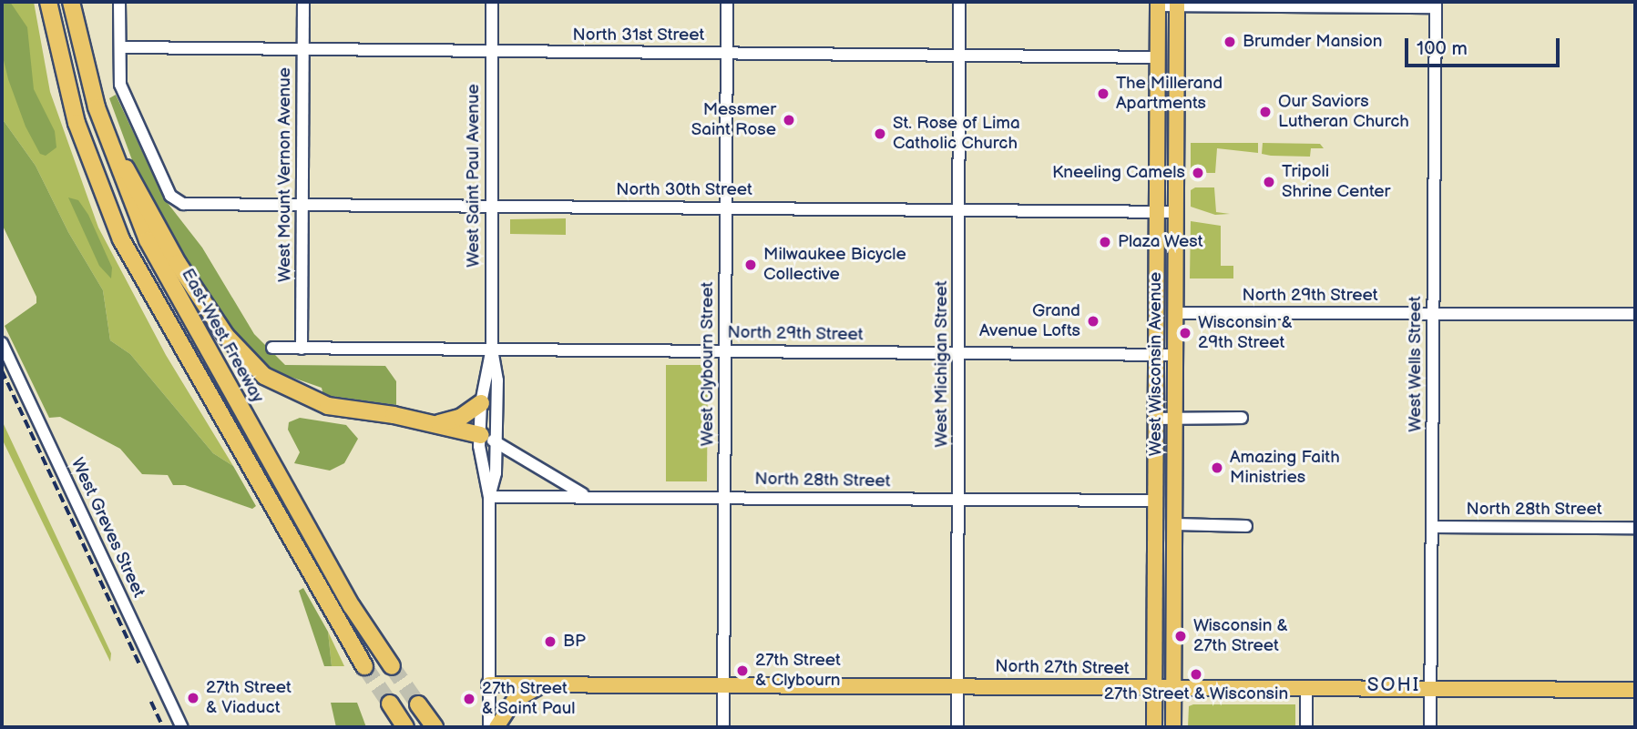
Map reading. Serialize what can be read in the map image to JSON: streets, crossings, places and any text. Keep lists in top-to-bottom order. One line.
{"streets":{"highway":["East-West Freeway"],"main road":["West Wisconsin Avenue","North 27th Street"],"street":["North 31st Street","West Mount Vernon Avenue","West Saint Paul Avenue","North 30th Street","North 29th Street","West Clybourn Street","West Michigan Street","West Wells Street","North 28th Street","West Greves Street"]},"crossings":[["North 31st Street","West Mount Vernon Avenue"],["North 31st Street","West Saint Paul Avenue"],["North 31st Street","North 30th Street"],["North 31st Street","West Clybourn Street"],["North 31st Street","West Michigan Street"],["North 31st Street","West Wisconsin Avenue"],["West Mount Vernon Avenue","North 30th Street"],["West Mount Vernon Avenue","North 29th Street"],["West Saint Paul Avenue","North 30th Street"],["West Saint Paul Avenue","North 29th Street"],["West Saint Paul Avenue","North 28th Street"],["West Saint Paul Avenue","North 27th Street"],["North 30th Street","West Clybourn Street"],["North 30th Street","West Michigan Street"],["North 30th Street","West Wisconsin Avenue"],["North 29th Street","West Clybourn Street"],["North 29th Street","West Michigan Street"],["North 29th Street","West Wisconsin Avenue"],["North 29th Street","West Wells Street"],["West Clybourn Street","North 28th Street"],["West Clybourn Street","North 27th Street"],["West Michigan Street","North 28th Street"],["West Michigan Street","North 27th Street"],["West Wisconsin Avenue","North 28th Street"],["West Wisconsin Avenue","North 27th Street"],["West Wells Street","North 28th Street"],["West Wells Street","North 27th Street"]],"districts":["SOHI"],"places":["Brumder Mansion","The Millerand Apartments","Our Saviors Lutheran Church","Messmer Saint Rose","St. Rose of Lima Catholic Church","Kneeling Camels","Tripoli Shrine Center","Plaza West","Milwaukee Bicycle Collective","Grand Avenue Lofts","Wisconsin & 29th Street","Amazing Faith Ministries","Wisconsin & 27th Street","BP","27th Street & Clybourn","27th Street & Wisconsin","27th Street & Viaduct","27th Street & Saint Paul"],"scale_bar":"100 m"}
